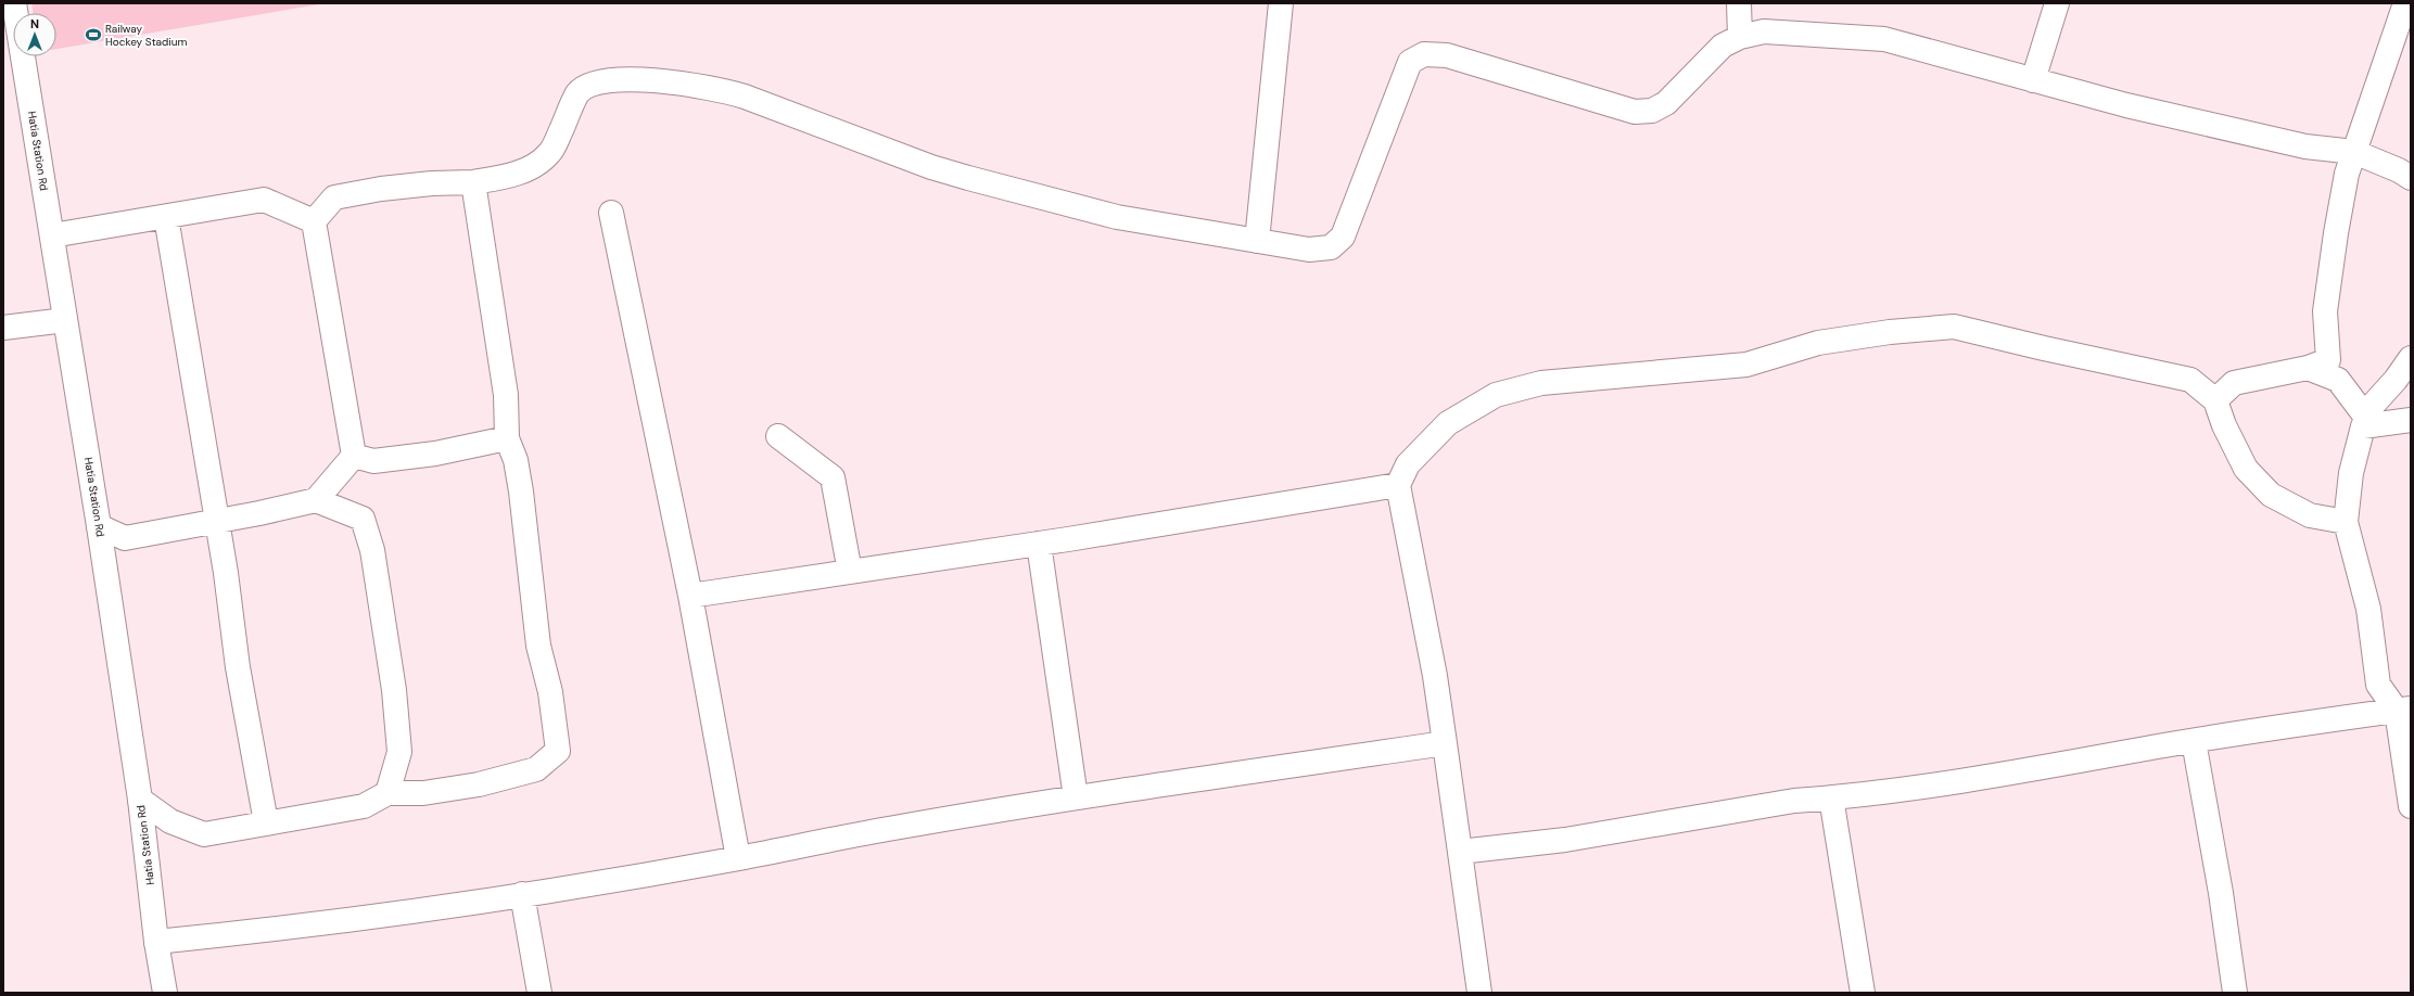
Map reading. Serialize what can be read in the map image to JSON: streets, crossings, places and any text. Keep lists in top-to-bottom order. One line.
{"streets":{"street":["Hatia Station Rd"]},"places":{"sports":["Railway Hockey Stadium"]},"north":"top"}
